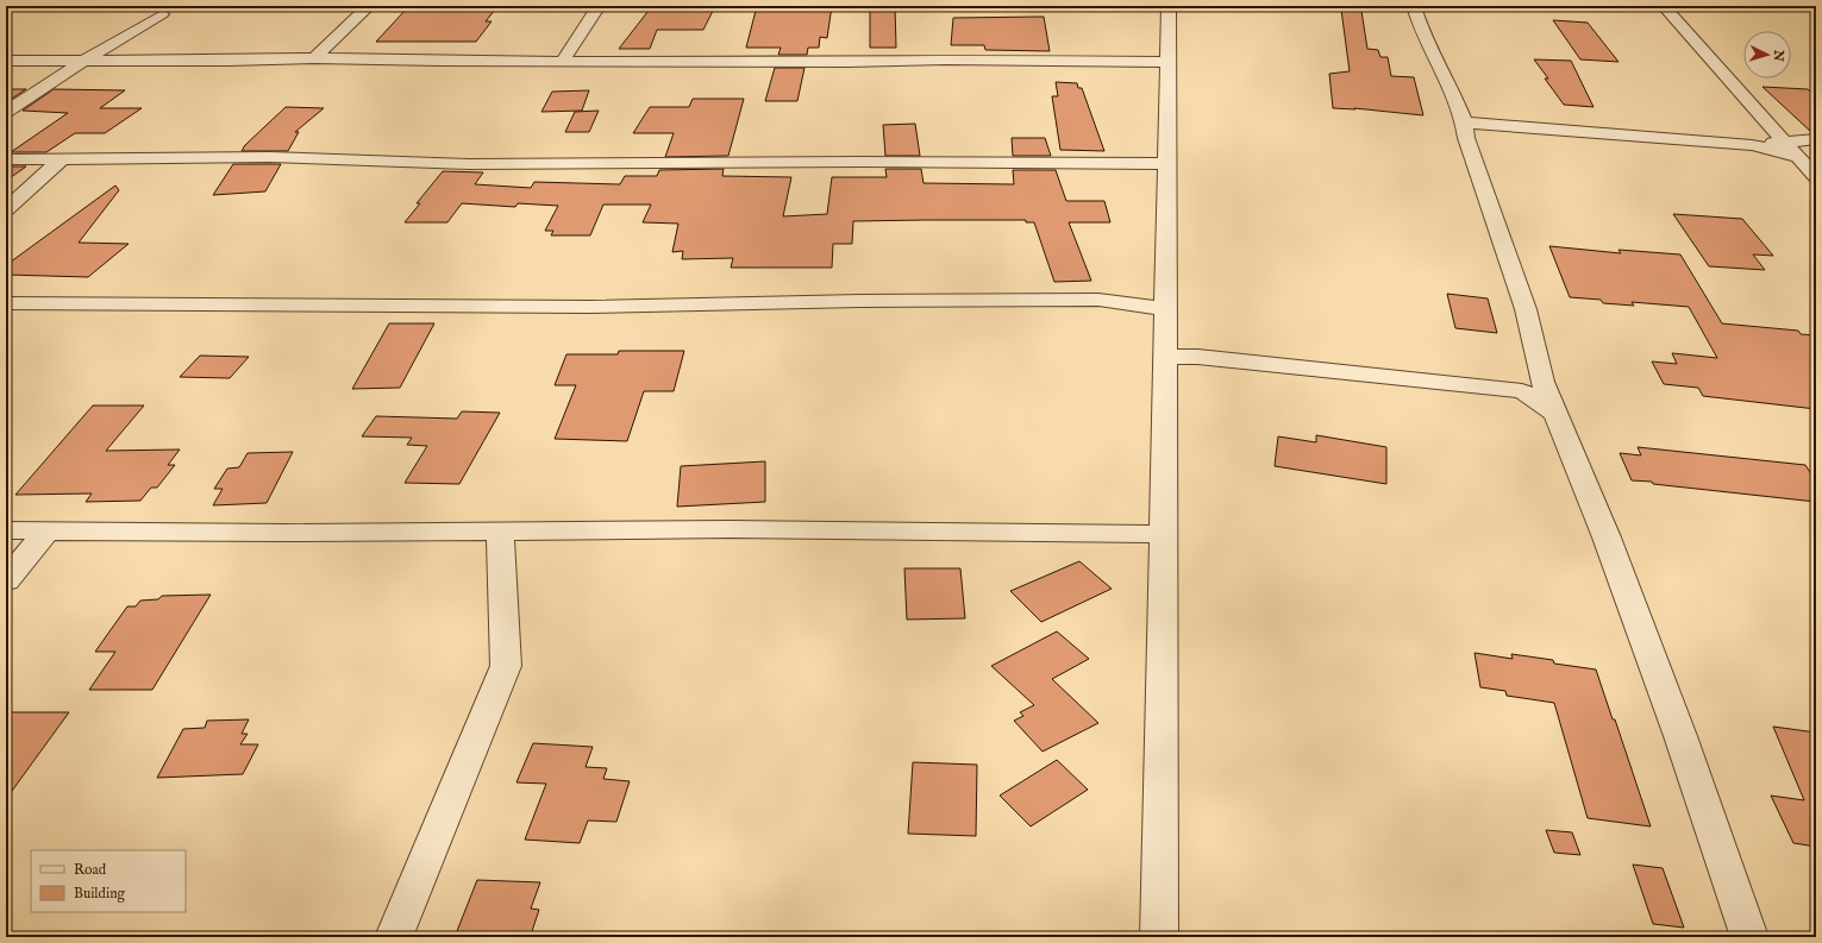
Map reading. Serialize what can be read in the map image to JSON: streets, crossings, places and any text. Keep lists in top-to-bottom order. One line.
{"legend":["Road","Building"],"north":"right"}
